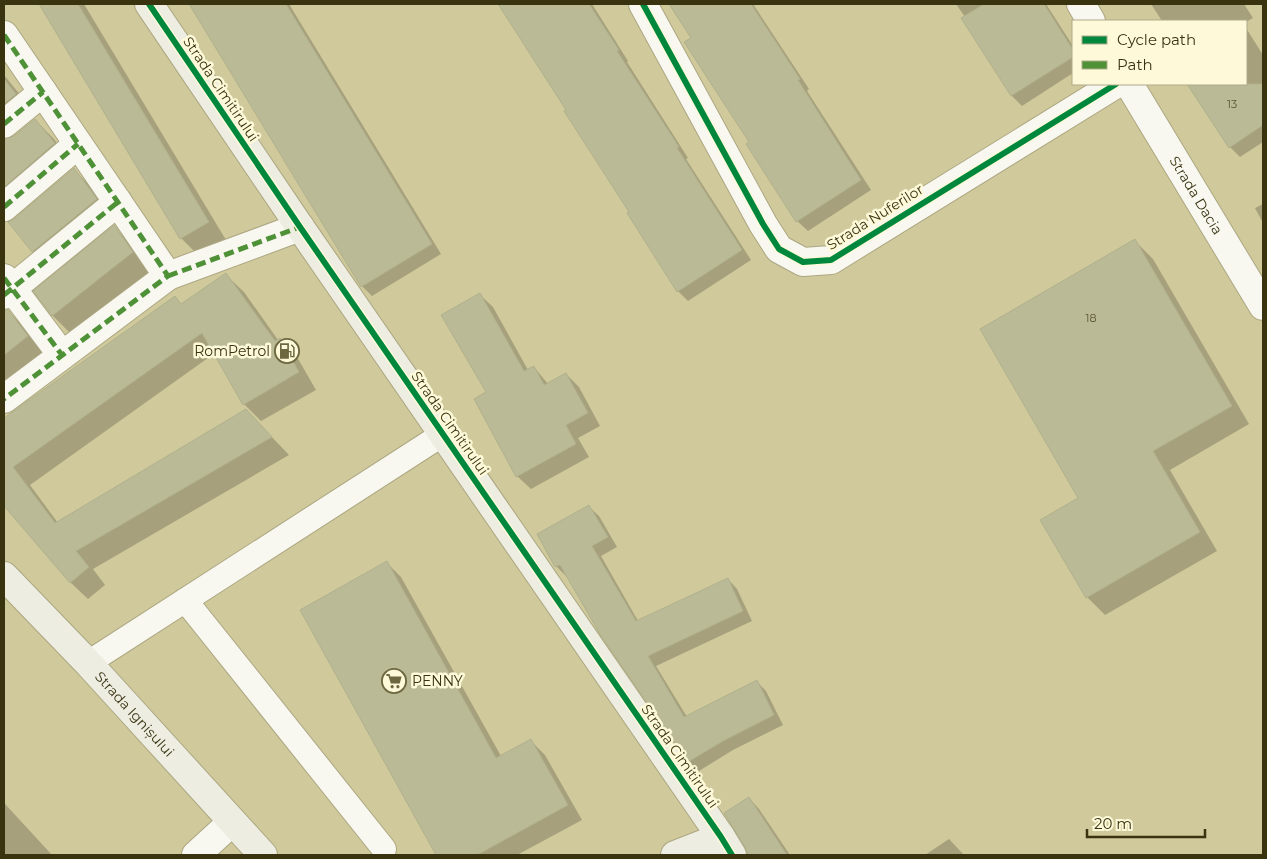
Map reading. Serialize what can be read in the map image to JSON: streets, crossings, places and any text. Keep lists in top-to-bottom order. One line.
{"streets":{"street":["Strada Cimitirului","Strada Dacia","Strada Nuferilor","Strada Ignișului"]},"places":{"fuel station":["RomPetrol"],"supermarket":["PENNY"]},"house_numbers":["13","18"],"legend":["Cycle path","Path"],"scale_bar":"20 m"}
